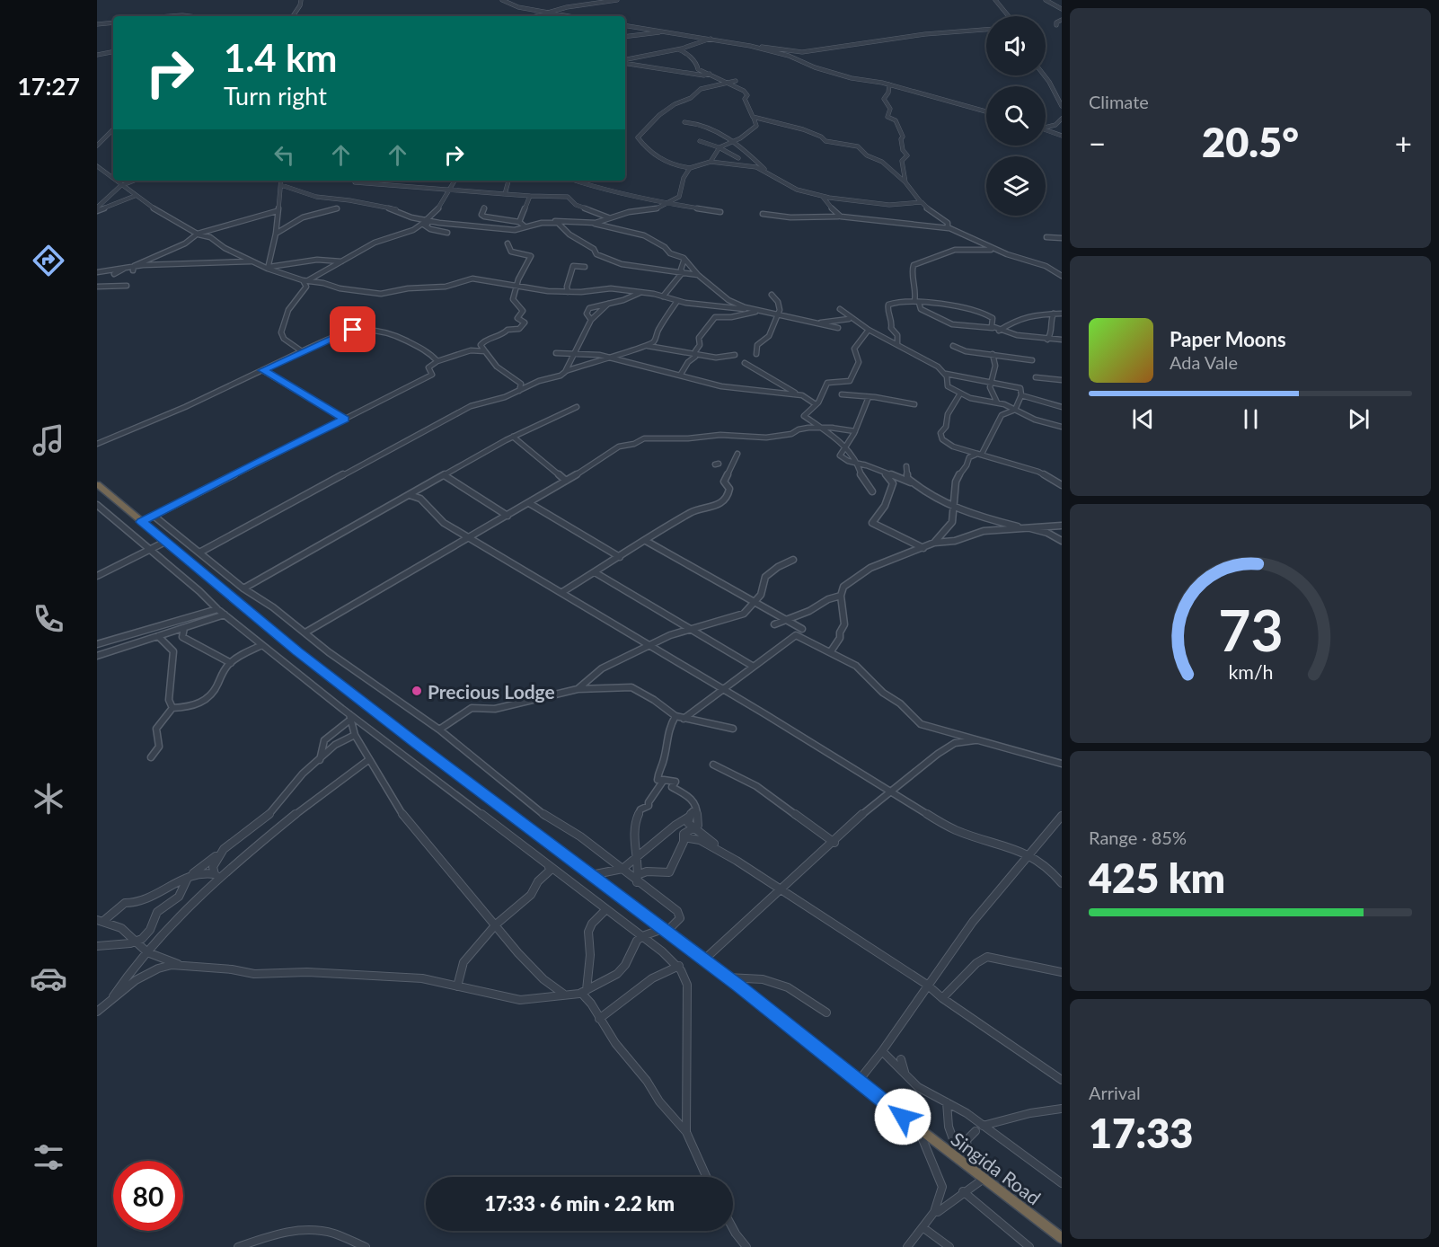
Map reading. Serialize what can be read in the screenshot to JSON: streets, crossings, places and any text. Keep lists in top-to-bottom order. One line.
{"streets":{"highway":["Singida Road"]},"places":["Precious Lodge"],"page":{"tabs":"17:27","tile":["Climate",["Range · 85%","425 km"],["Arrival","17:33"]],"turn":["1.4 km","Turn right"],"heat":["−","20.5°","+"],"song":["Paper Moons","Ada Vale"],"limit":"80","trip":"17:33 · 6 min · 2.2 km","gauge":["73","km/h"]}}
